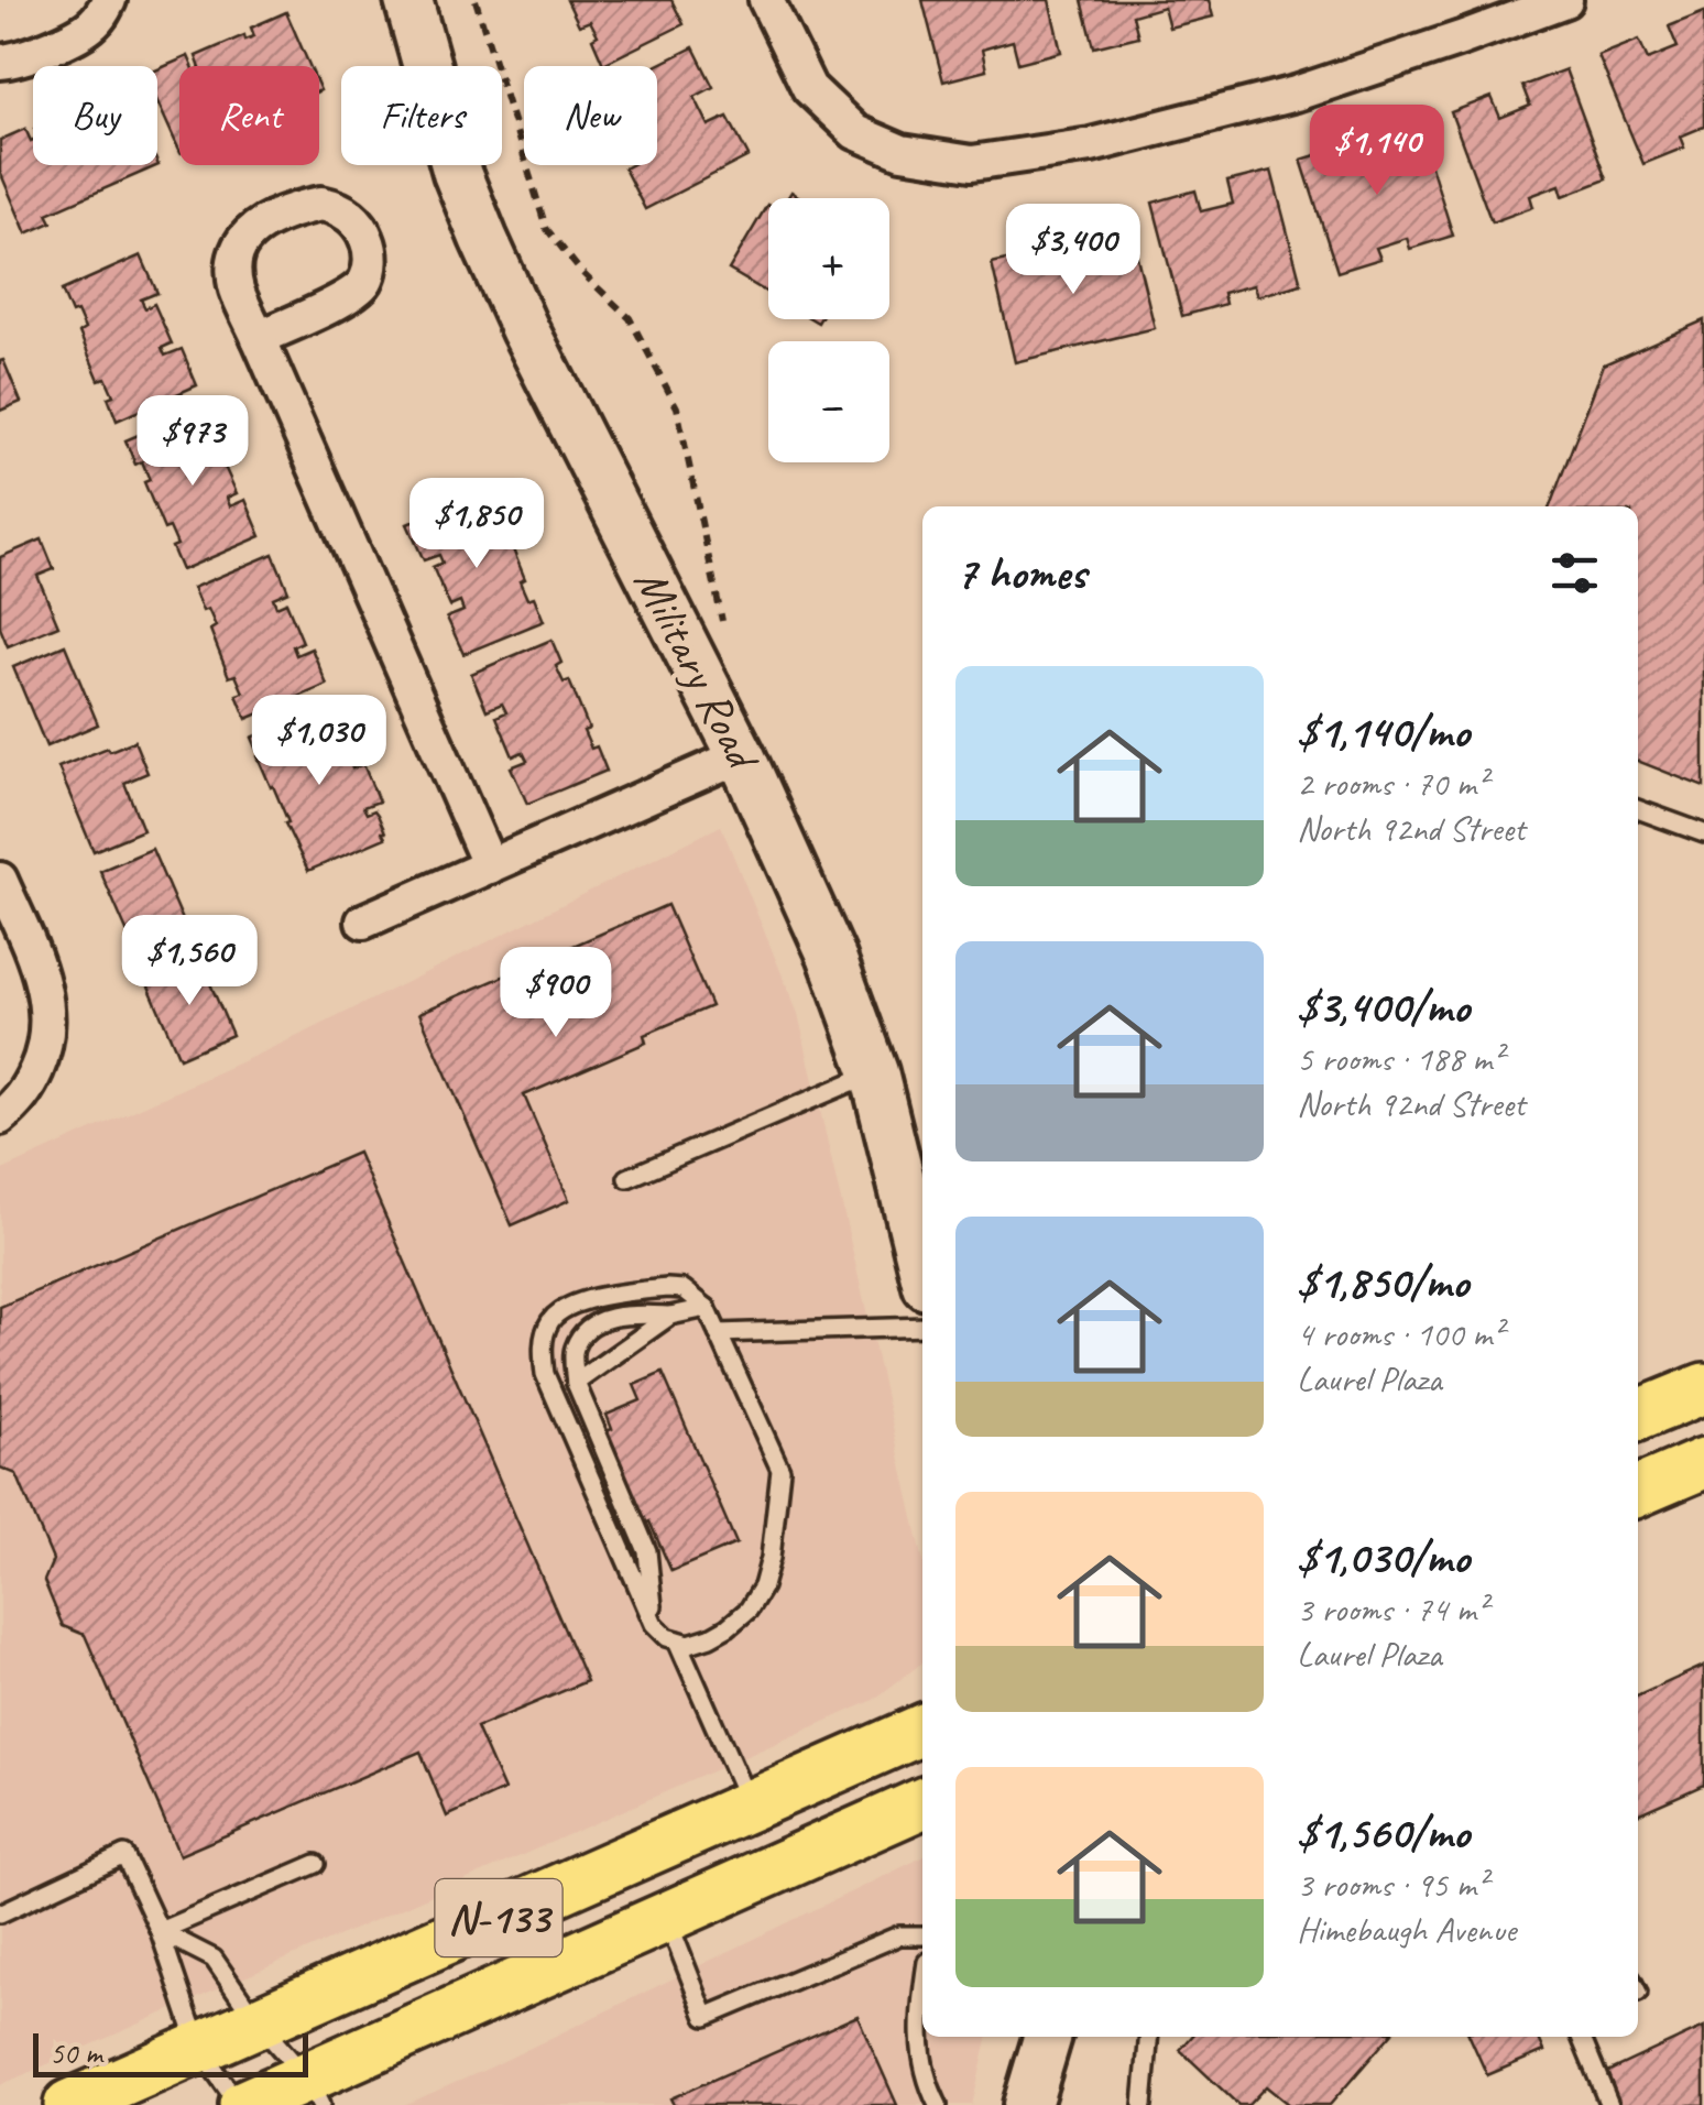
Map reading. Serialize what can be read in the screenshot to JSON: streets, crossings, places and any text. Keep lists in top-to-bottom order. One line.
{"streets":{"main road":["Military Road","N-133"]},"scale_bar":"50 m","page":{"chip":["Buy","Rent","Filters","New"],"price":["$1,140","$3,400","$973","$1,850","$1,030","$1,560","$900"],"map_buttons":["+","−"],"heading":"7 homes","list":[{"name":"$1,140/mo","note":"2 rooms · 70 m² · North 92nd Street"},{"name":"$3,400/mo","note":"5 rooms · 188 m² · North 92nd Street"},{"name":"$1,850/mo","note":"4 rooms · 100 m² · Laurel Plaza"},{"name":"$1,030/mo","note":"3 rooms · 74 m² · Laurel Plaza"},{"name":"$1,560/mo","note":"3 rooms · 95 m² · Himebaugh Avenue"}],"scale":"50 m"}}
